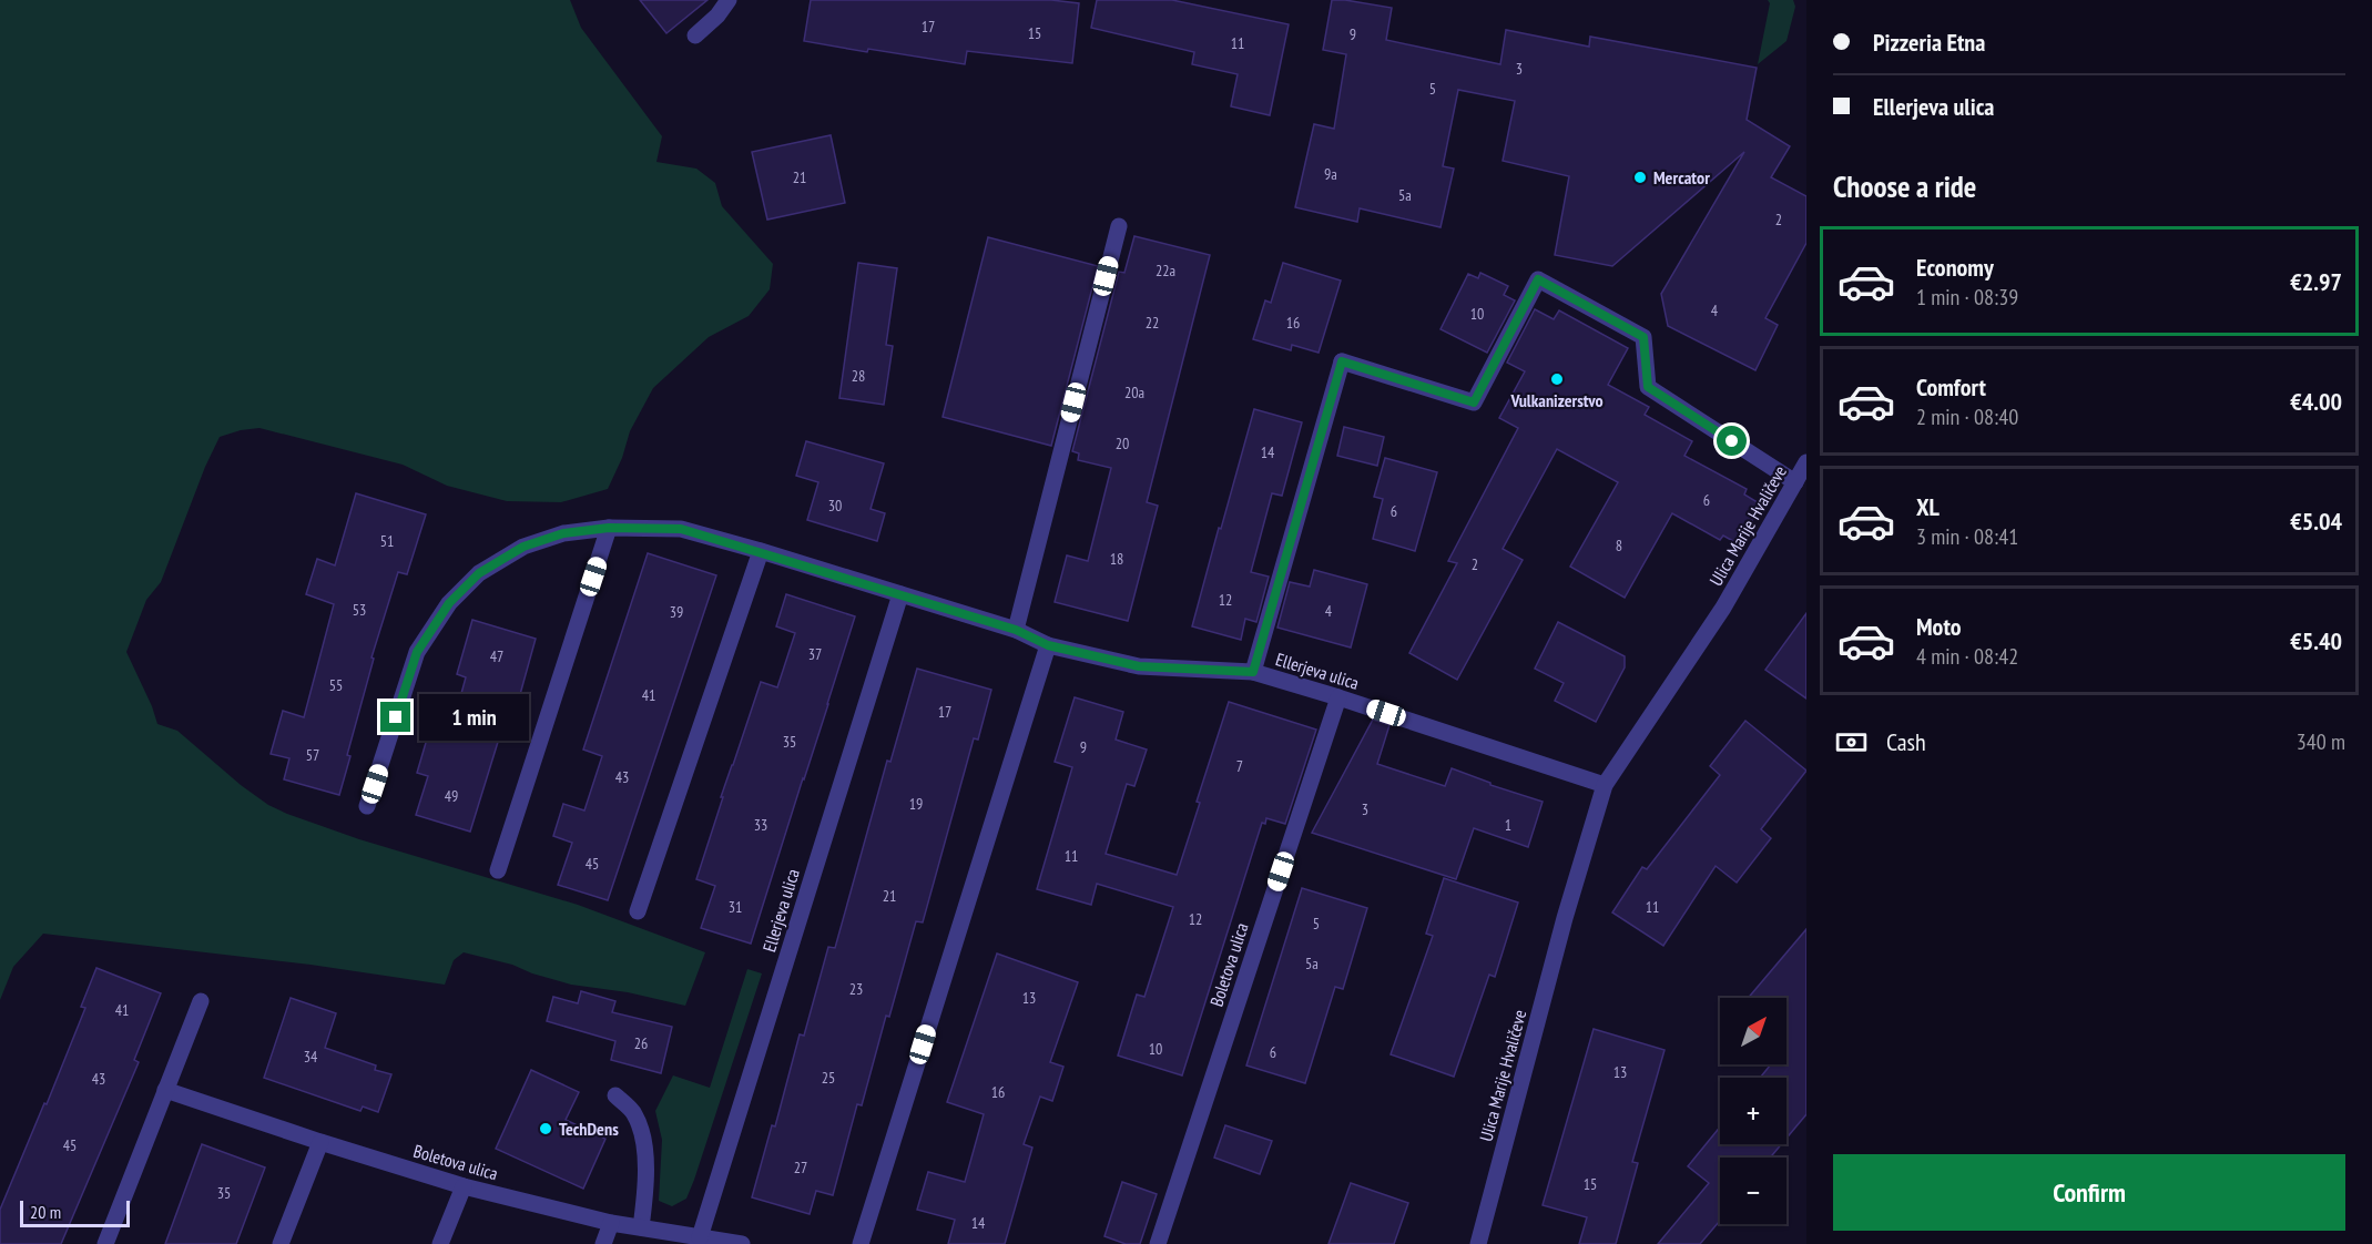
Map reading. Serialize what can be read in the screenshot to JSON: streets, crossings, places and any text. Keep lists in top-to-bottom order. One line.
{"streets":{"street":["Ulica Marije Hvaličeve","Ellerjeva ulica","Boletova ulica"]},"crossings":[["Ulica Marije Hvaličeve","Ellerjeva ulica"],["Ellerjeva ulica","Boletova ulica"]],"places":["Mercator","Vulkanizerstvo","TechDens"],"house_numbers":["17","15","9","11","3","5","9a","21","5a","2","22a","4","10","22","16","28","20a","20","14","6","30","6","51","8","18","2","12","53","4","39","37","47","55","41","17","35","9","57","7","43","49","19","3","33","1","11","45","21","31","11","12","5","5a","23","13","41","26","10","6","34","13","25","43","16","45","27","15","35","14"],"scale_bar":"20 m","north":"top right","page":{"banner":["Pizzeria Etna","Ellerjeva ulica"],"heading":"Choose a ride","list":[{"name":"Economy","note":"1 min · 08:39","value":"€2.97"},{"name":"Comfort","note":"2 min · 08:40","value":"€4.00"},{"name":"XL","note":"3 min · 08:41","value":"€5.04"},{"name":"Moto","note":"4 min · 08:42","value":"€5.40"}],"bubble":"1 min","pay":["Cash","340 m"],"map_buttons":["+","−"],"buttons":"Confirm","scale":"20 m"}}
